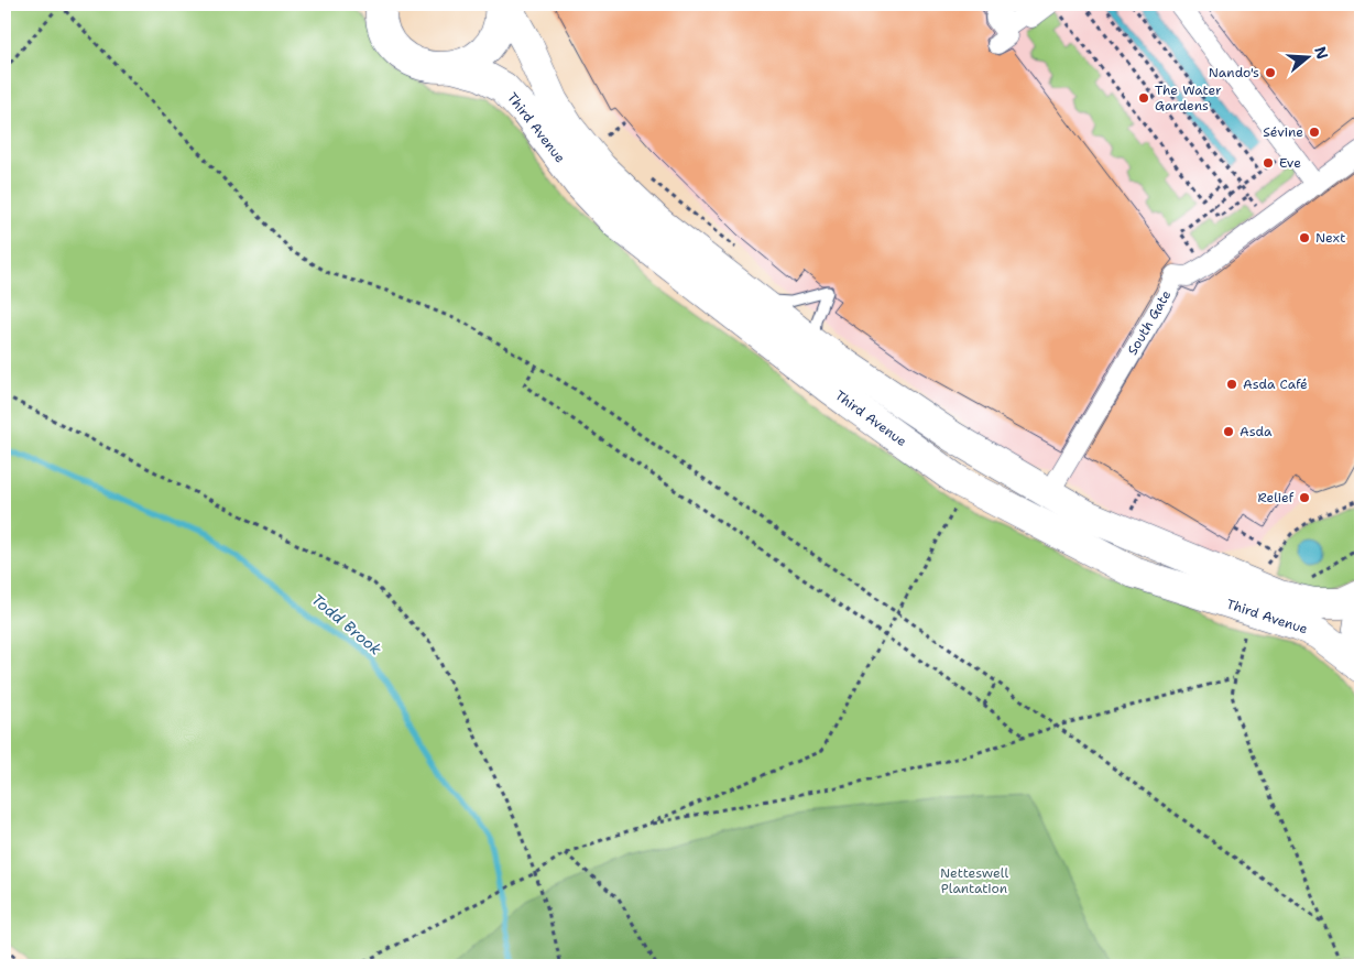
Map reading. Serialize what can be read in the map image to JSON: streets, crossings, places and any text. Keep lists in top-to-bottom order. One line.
{"streets":{"main road":["Third Avenue"],"street":["South Gate"]},"water":["Todd Brook"],"parks":["Netteswell Plantation"],"places":["Nando's","The Water Gardens","Sévine","Eve","Next","Asda Café","Asda","Relief"],"north":"right"}
